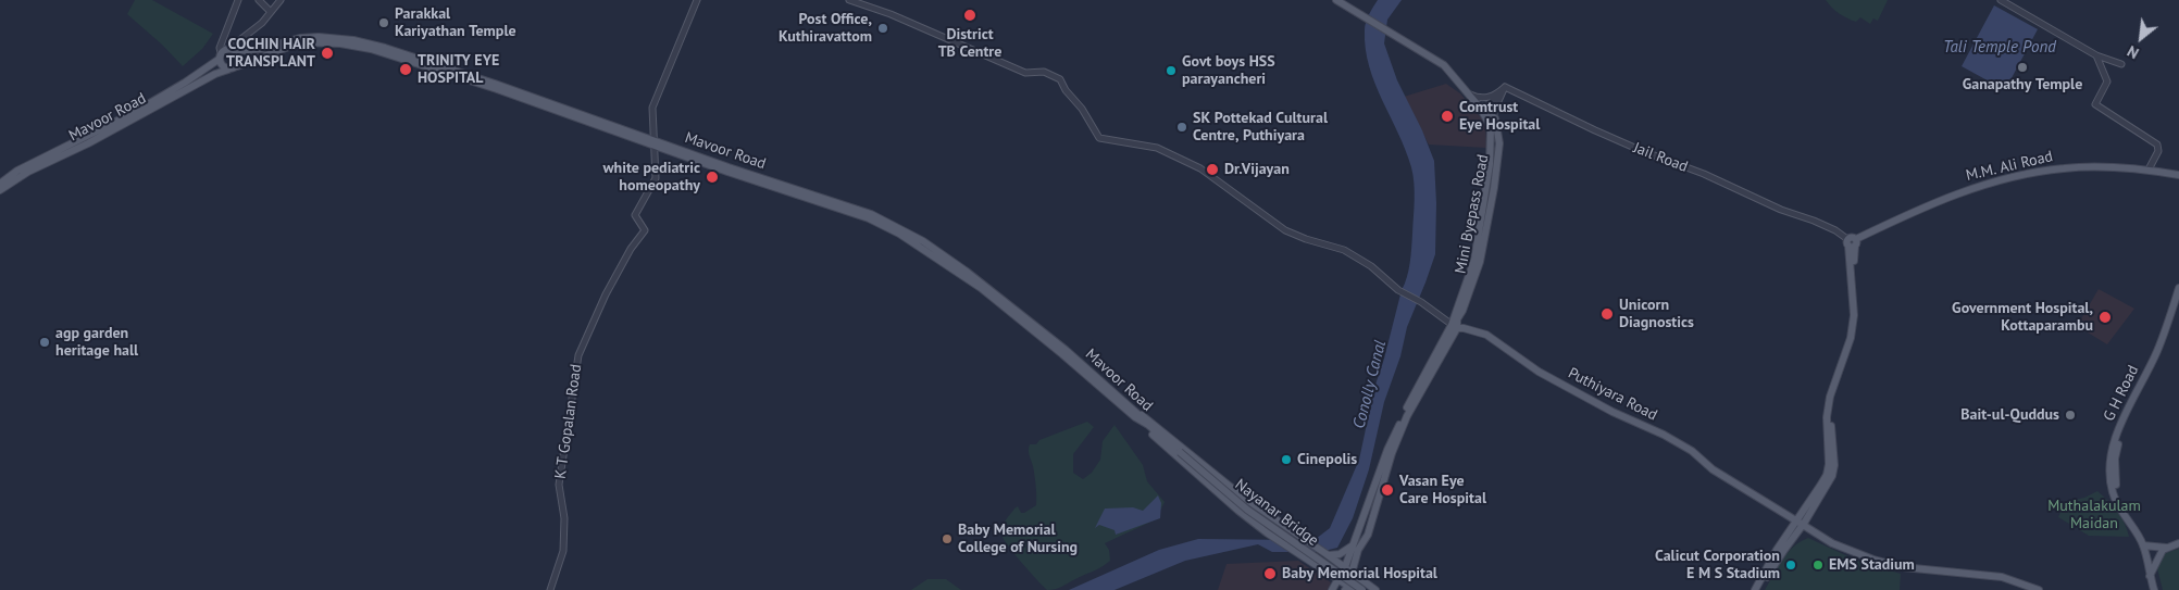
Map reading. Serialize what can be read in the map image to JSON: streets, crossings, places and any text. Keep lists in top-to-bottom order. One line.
{"streets":{"main road":["Mavoor Road","M.M. Ali Road","Mini Byepass Road","G H Road","Puthiyara Road","Nayanar Bridge"],"street":["Jail Road","K T Gopalan Road"]},"crossings":[["Mavoor Road","K T Gopalan Road"],["Mavoor Road","Nayanar Bridge"],["Jail Road","M.M. Ali Road"],["Mini Byepass Road","Puthiyara Road"]],"water":["Tali Temple Pond","Conolly Canal"],"parks":["Muthalakulam Maidan"],"places":["District TB Centre","Parakkal Kariyathan Temple","Post Office, Kuthiravattom","COCHIN HAIR TRANSPLANT","Ganapathy Temple","TRINITY EYE HOSPITAL","Govt boys HSS parayancheri","Comtrust Eye Hospital","SK Pottekad Cultural Centre, Puthiyara","Dr.Vijayan","white pediatric homeopathy","Unicorn Diagnostics","Government Hospital, Kottaparambu","agp garden heritage hall","Bait-ul-Quddus","Cinepolis","Vasan Eye Care Hospital","Baby Memorial College of Nursing","Calicut Corporation E M S Stadium","EMS Stadium","Baby Memorial Hospital"],"north":"bottom left"}
